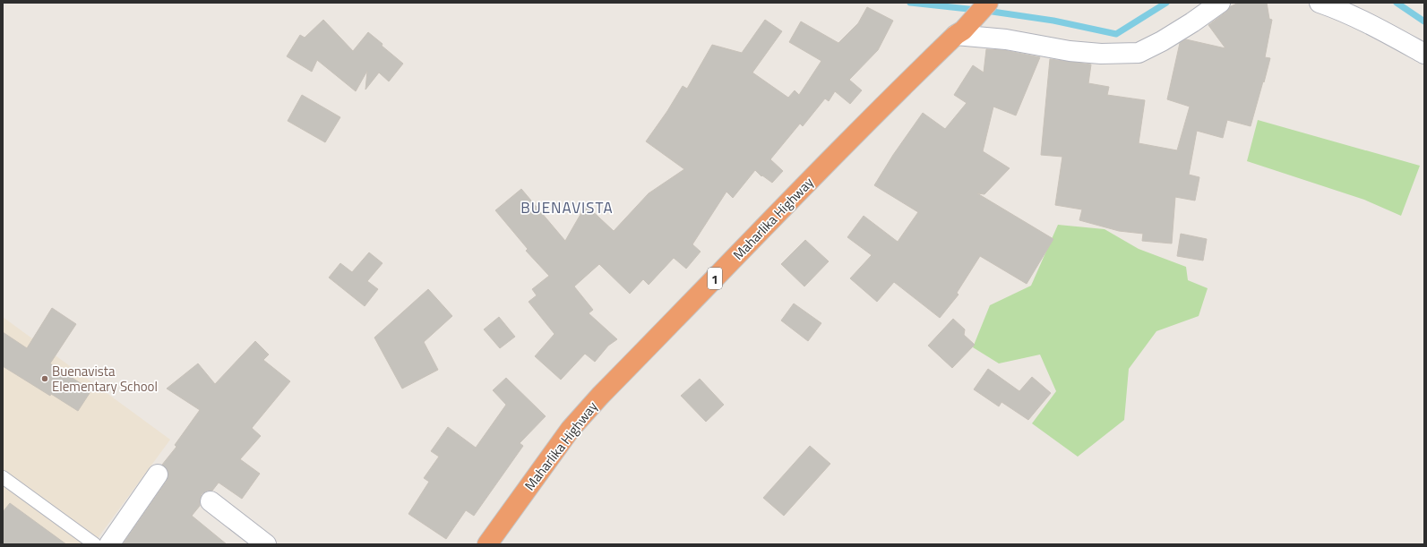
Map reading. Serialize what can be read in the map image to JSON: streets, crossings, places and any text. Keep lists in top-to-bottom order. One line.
{"streets":{"highway":["Maharlika Highway","1"]},"districts":["BUENAVISTA"],"places":["Buenavista Elementary School"]}
